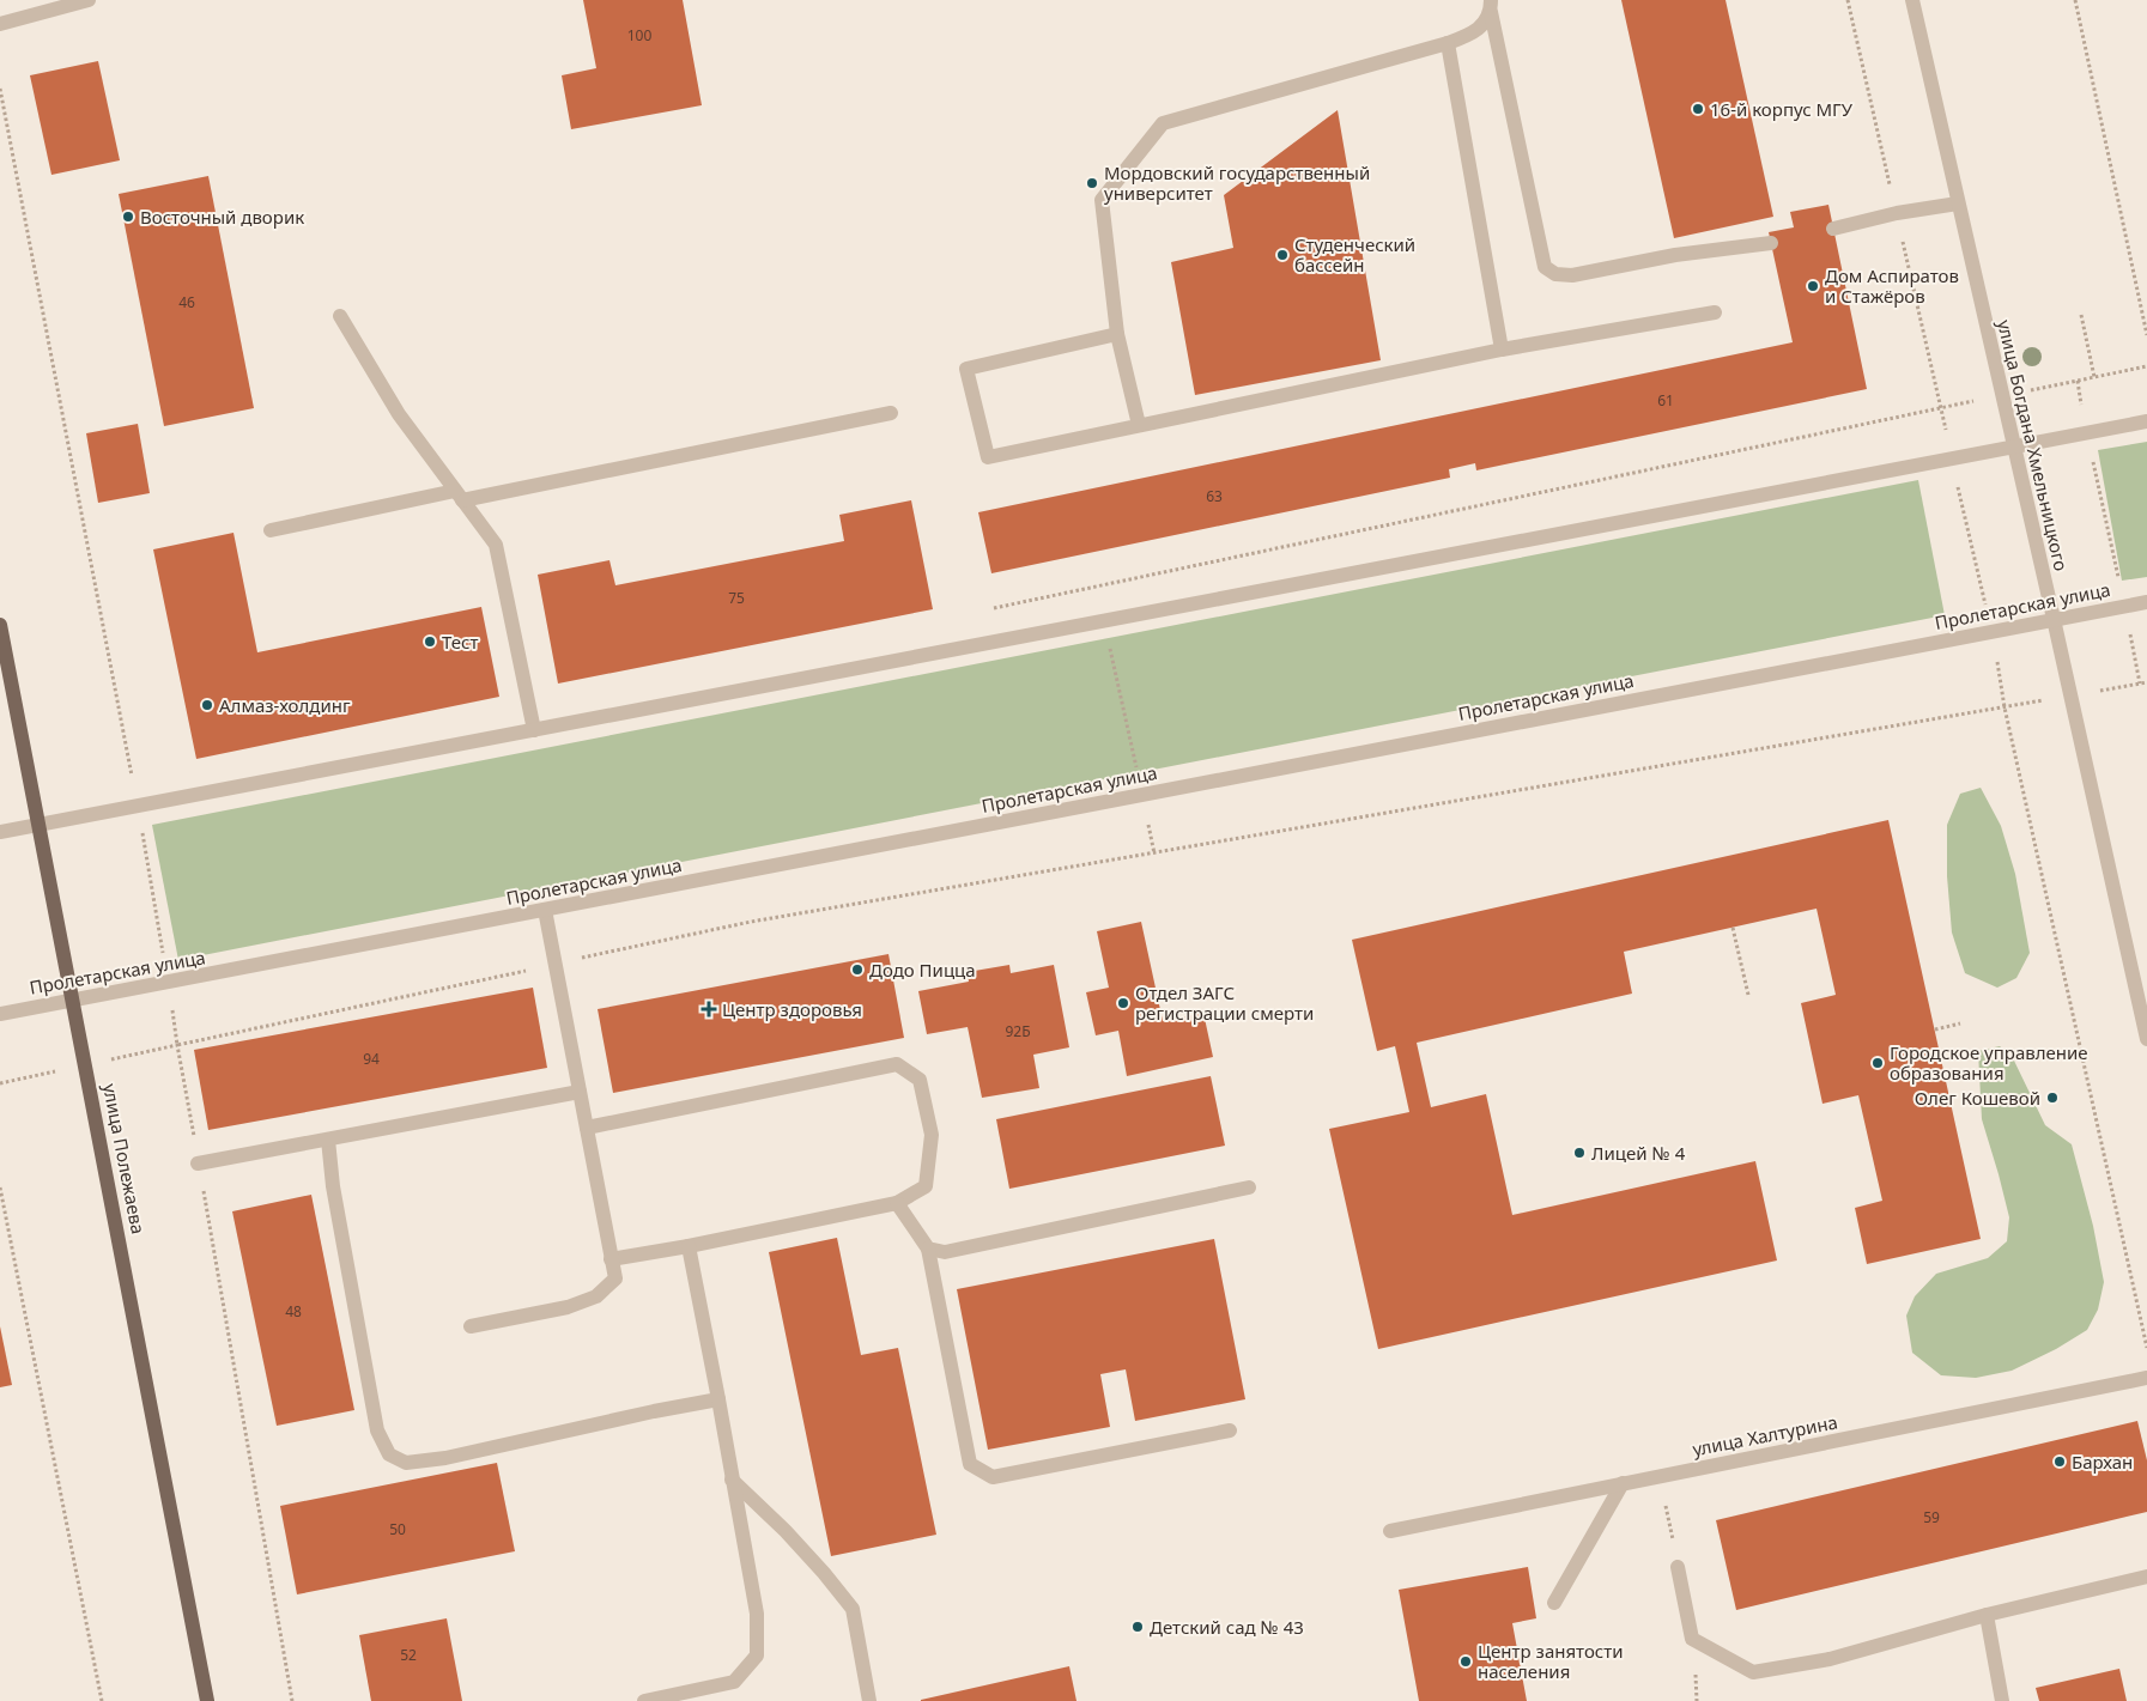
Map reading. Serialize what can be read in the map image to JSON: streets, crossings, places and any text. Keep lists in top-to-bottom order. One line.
{"streets":{"main road":["улица Полежаева"],"street":["улица Богдана Хмельницкого","Пролетарская улица","улица Халтурина"]},"crossings":[["улица Богдана Хмельницкого","Пролетарская улица"],["Пролетарская улица","улица Полежаева"]],"places":{"other":["16-й корпус МГУ","Мордовский государственный университет","Восточный дворик","Студенческий бассейн","Дом Аспиратов и Стажёров","Тест","Алмаз-холдинг","Додо Пицца","Отдел ЗАГС регистрации смерти","Городское управление образования","Олег Кошевой","Лицей № 4","Бархан","Детский сад № 43","Центр занятости населения"],"health":["Центр здоровья"]},"house_numbers":["100","46","61","63","75","92Б","94","48","59","50","52"]}
